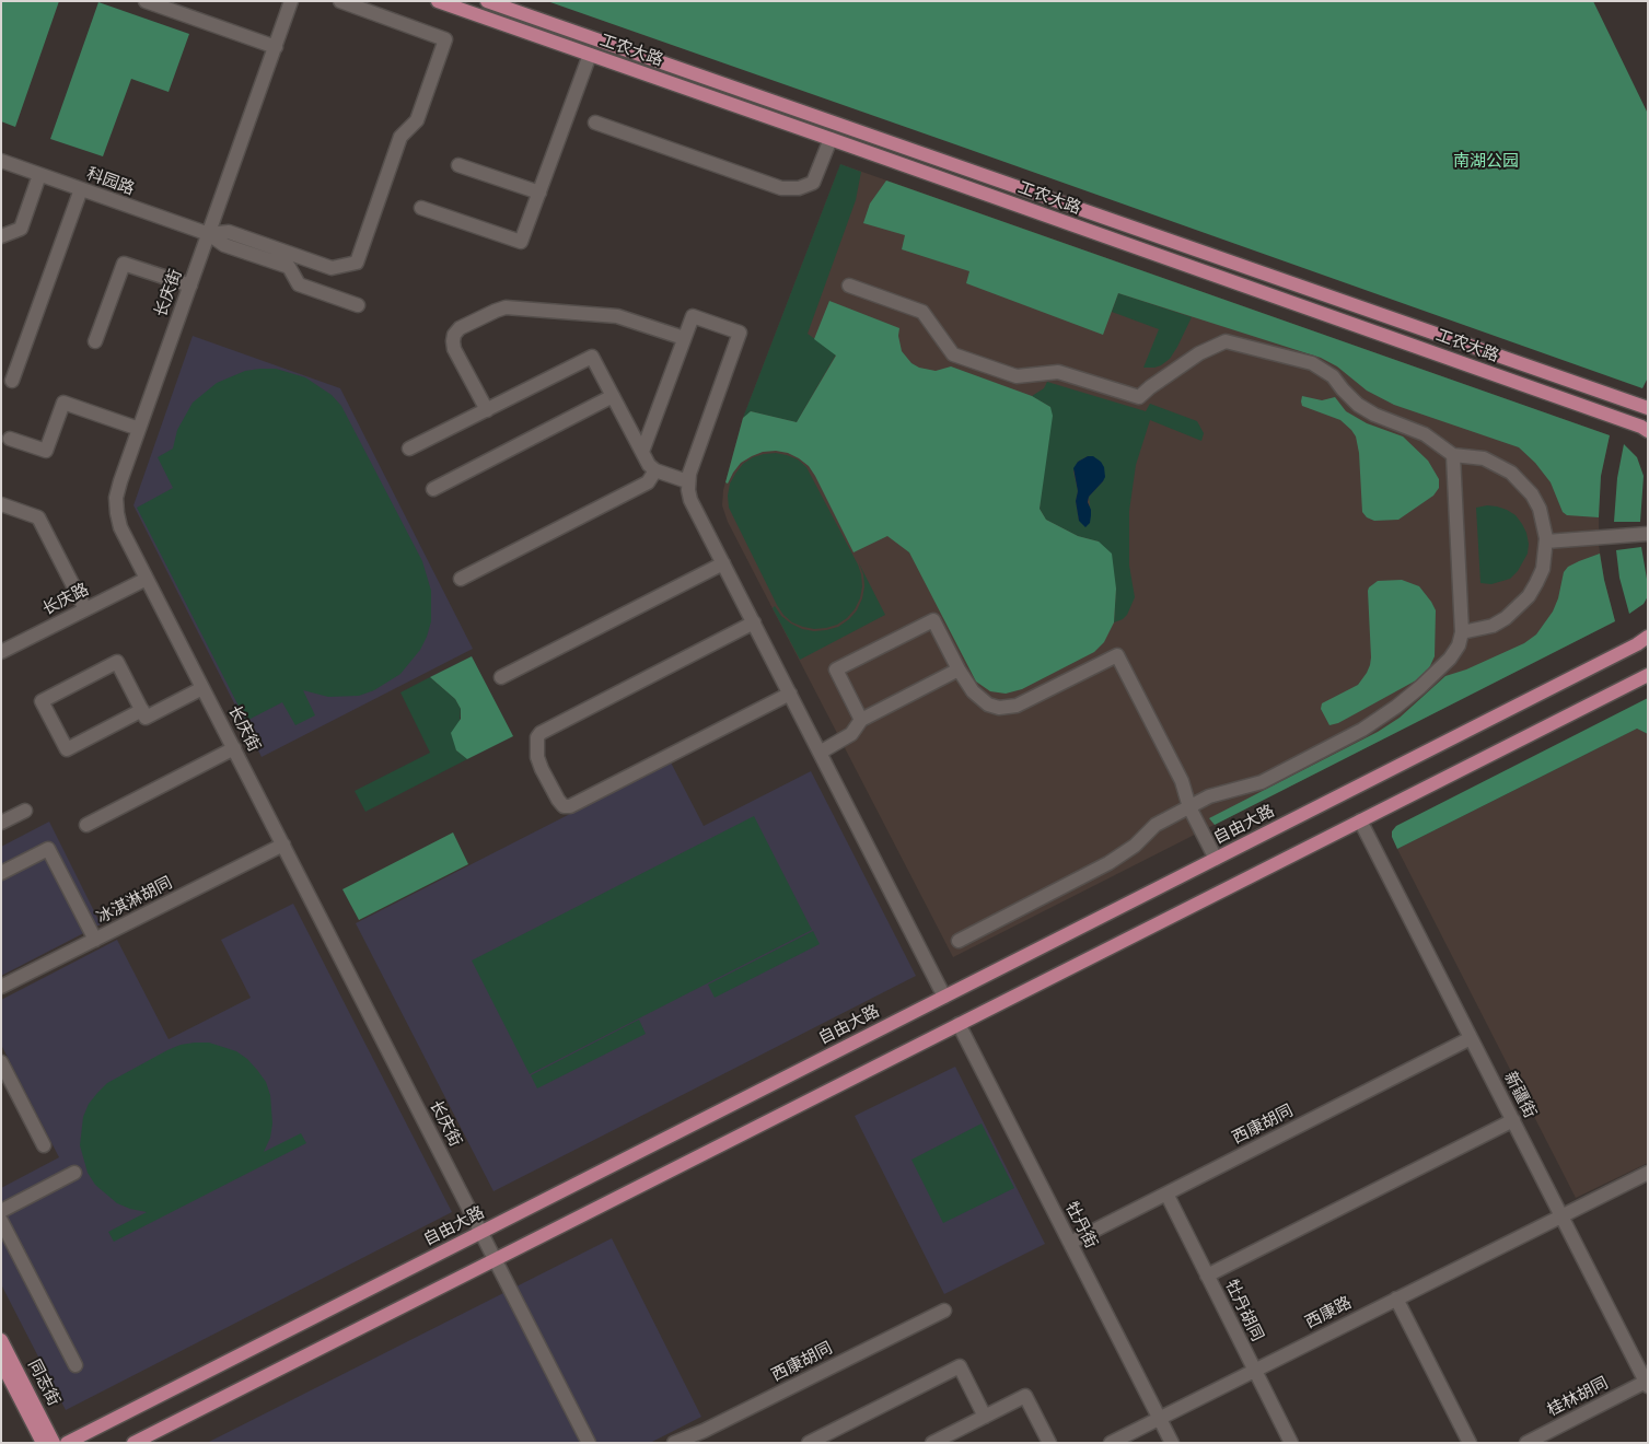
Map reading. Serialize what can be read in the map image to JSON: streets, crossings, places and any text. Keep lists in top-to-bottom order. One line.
{"streets":{"main road":["工农大路","自由大路","同志街"],"street":["科园路","长庆街","长庆路","冰淇淋胡同","新疆街","西康胡同","牡丹街","牡丹胡同","西康路","桂林胡同"]},"crossings":[["科园路","长庆街"],["长庆街","长庆路"],["长庆街","自由大路"],["长庆街","冰淇淋胡同"],["新疆街","西康胡同"],["新疆街","西康路"],["新疆街","桂林胡同"],["西康胡同","牡丹街"],["西康胡同","牡丹胡同"],["牡丹街","西康路"],["牡丹胡同","西康路"]],"parks":["南湖公园"]}
